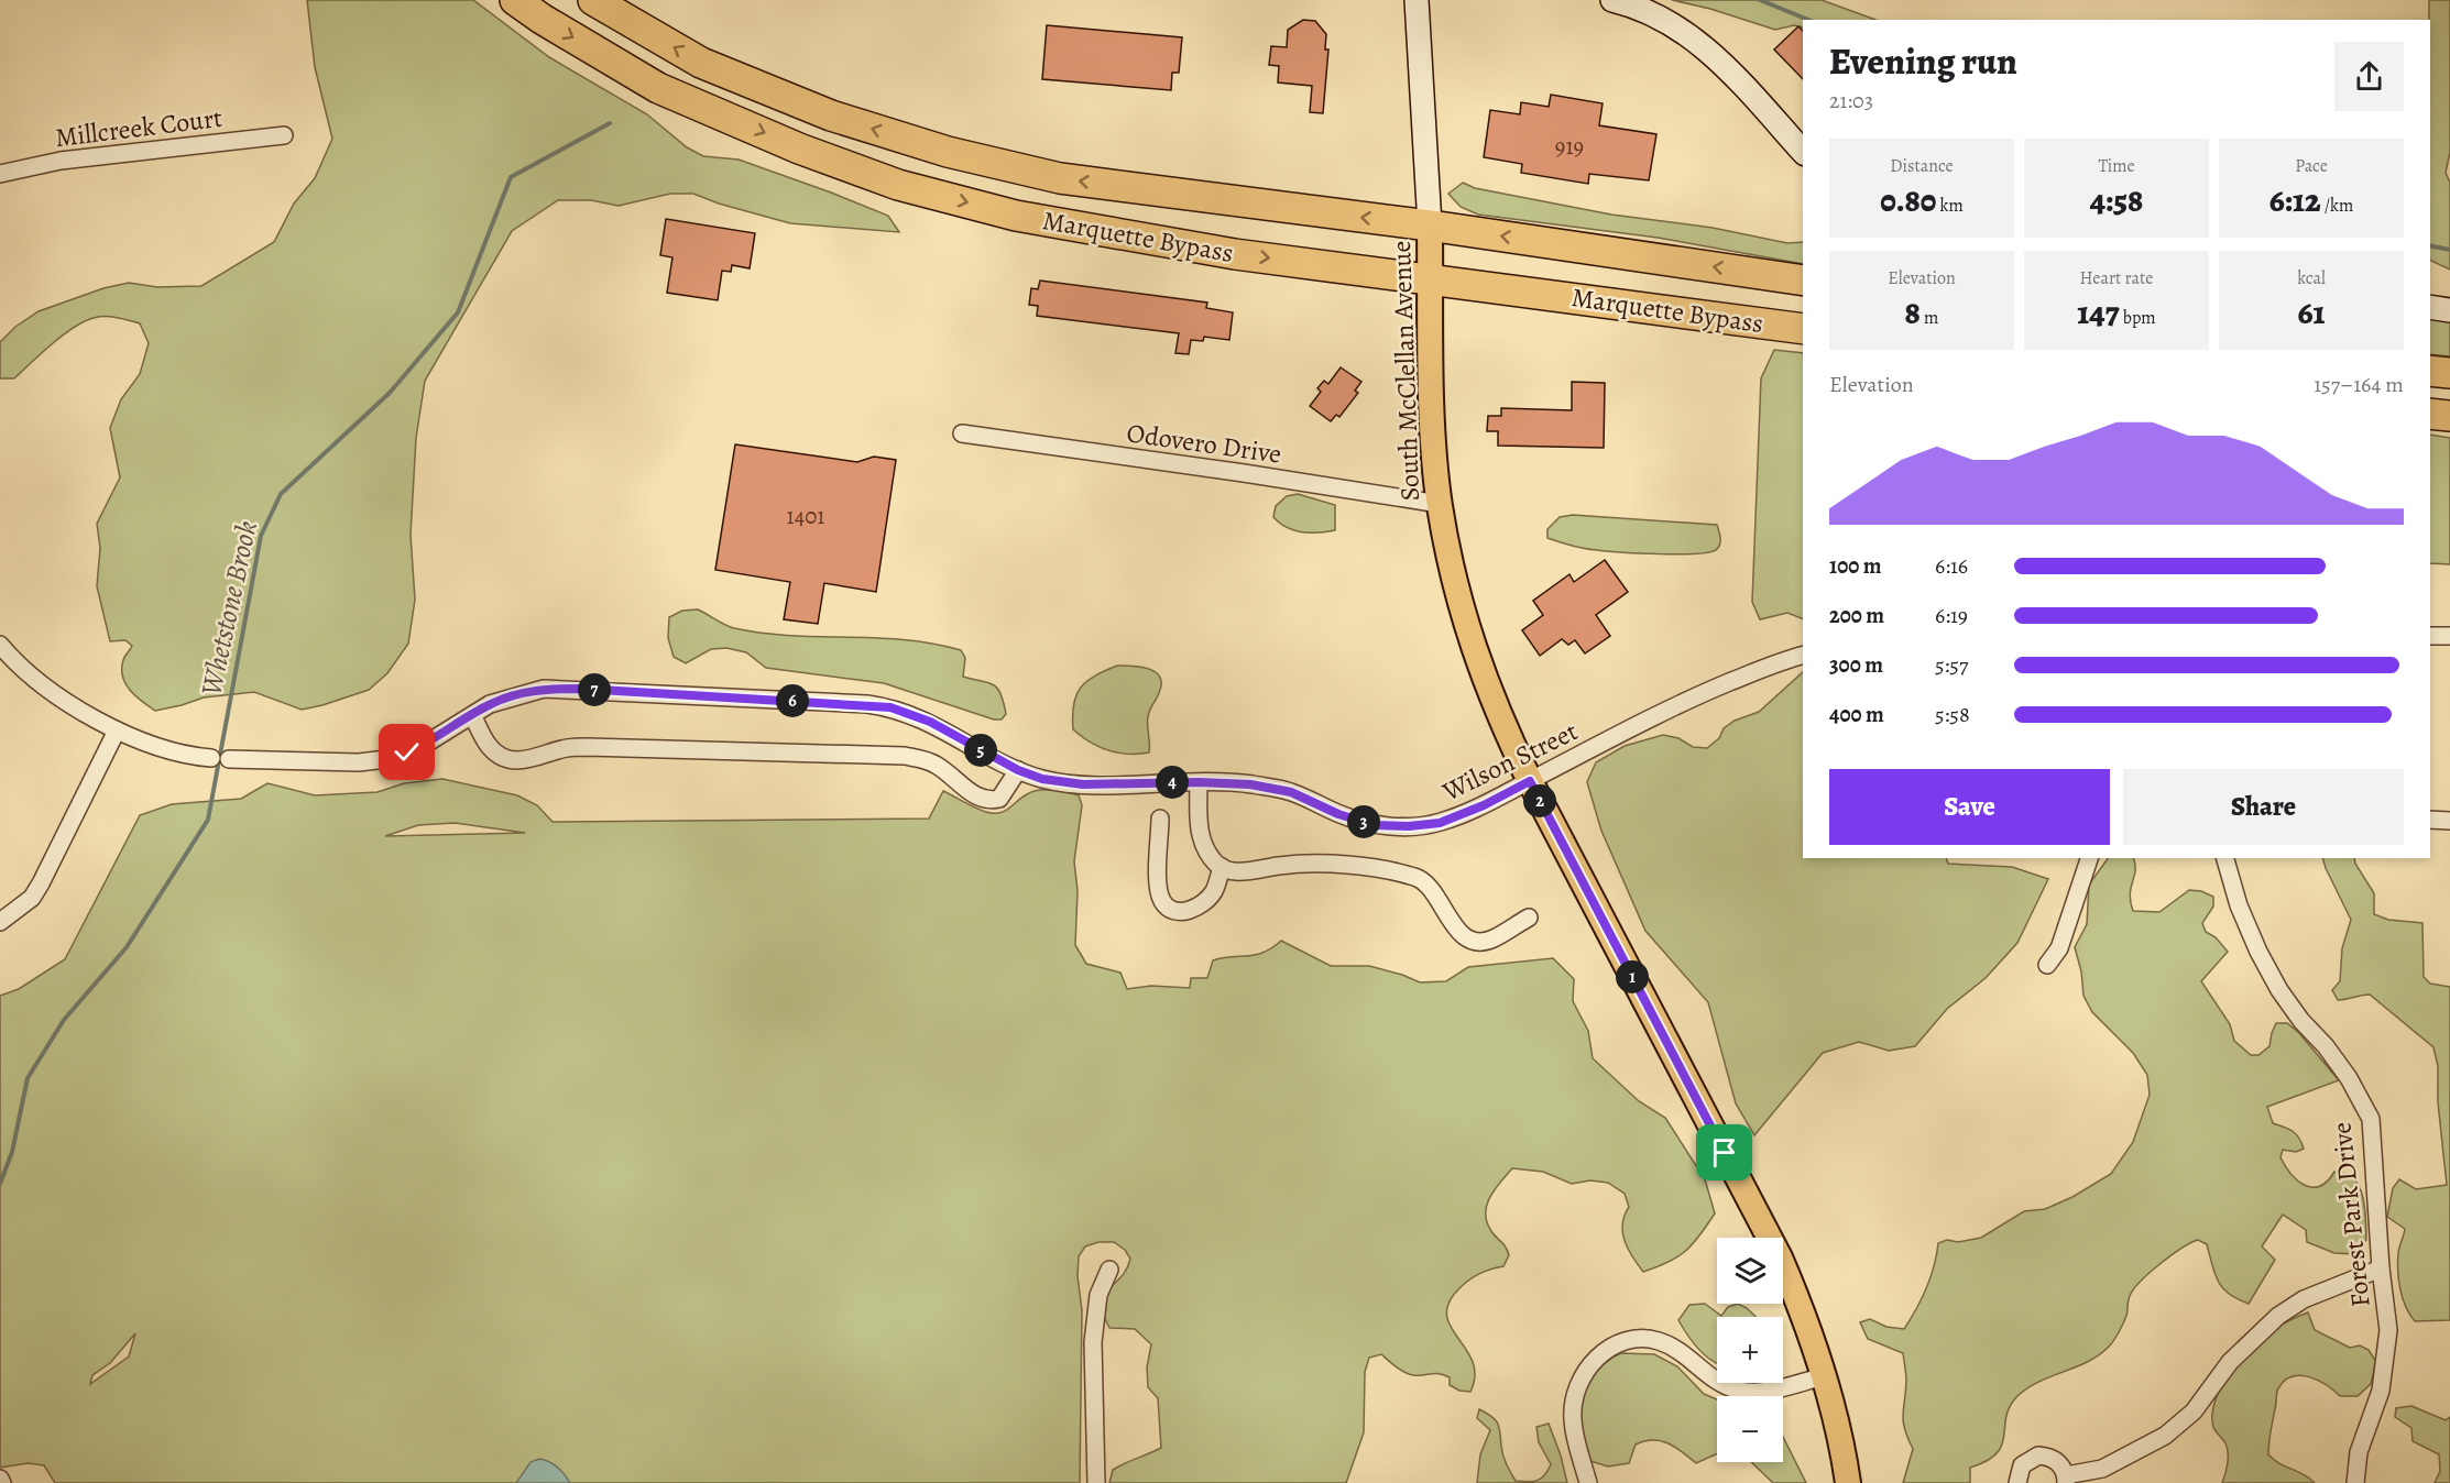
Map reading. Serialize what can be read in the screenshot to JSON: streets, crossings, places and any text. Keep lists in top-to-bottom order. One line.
{"streets":{"highway":["Marquette Bypass"],"main road":["South McClellan Avenue"],"street":["Millcreek Court","Odovero Drive","Wilson Street","Forest Park Drive"]},"crossings":[["Marquette Bypass","South McClellan Avenue"],["South McClellan Avenue","Odovero Drive"],["South McClellan Avenue","Wilson Street"]],"water":["Whetstone Brook"],"house_numbers":["919","1401"],"page":{"heading":["Evening run","21:03"],"stats":[["Distance","0.80 km"],["Time","4:58"],["Pace","6:12 /km"],["Elevation","8 m"],["Heart rate","147 bpm"],["kcal","61"]],"chart":["Elevation","157–164 m"],"list":[{"name":"100 m","note":"6:16"},{"name":"200 m","note":"6:19"},{"name":"300 m","note":"5:57"},{"name":"400 m","note":"5:58"}],"pins":["7","6","5","4","2","3","1"],"buttons":["Save","Share"],"map_buttons":["+","−"]}}
